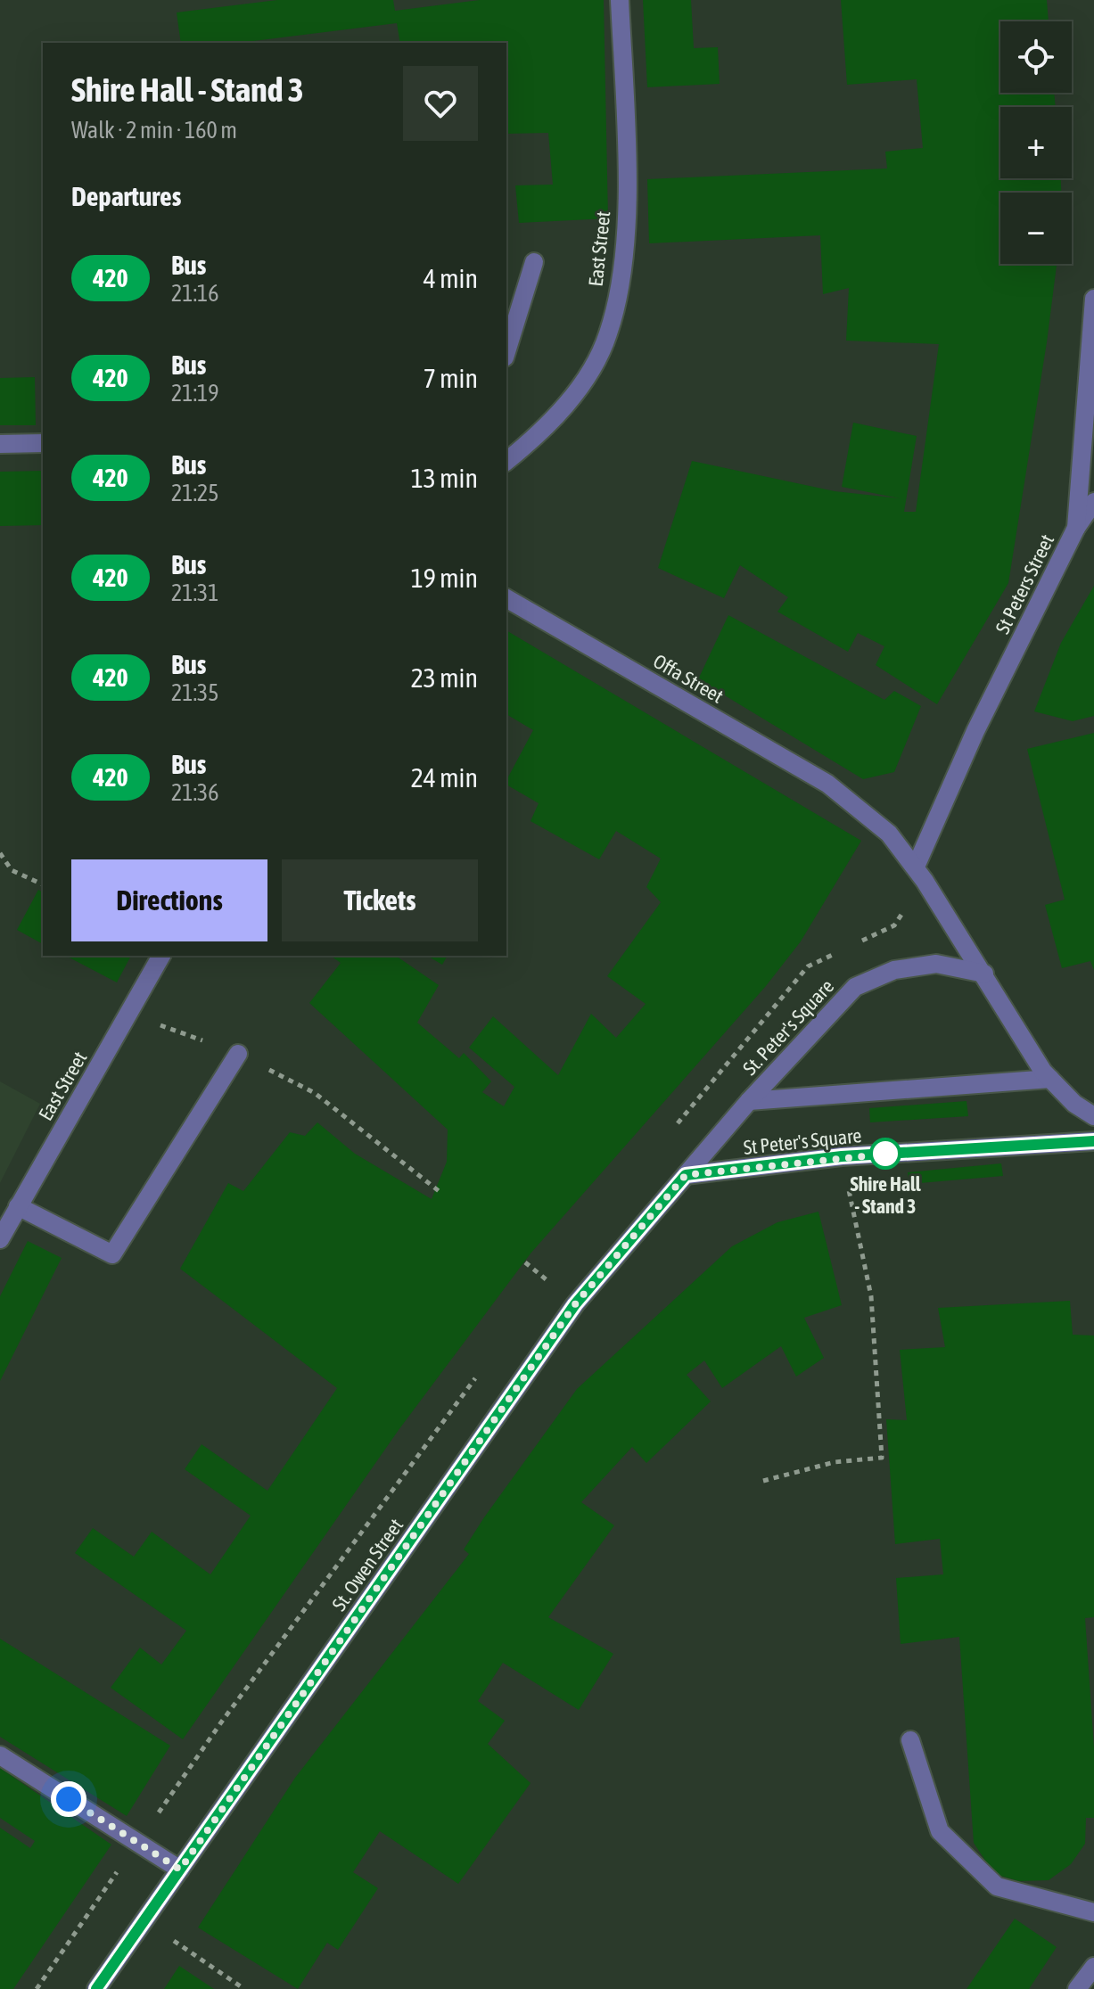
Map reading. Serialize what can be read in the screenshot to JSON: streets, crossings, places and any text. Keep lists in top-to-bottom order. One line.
{"streets":{"street":["East Street","St Peters Street","Offa Street","St. Peter's Square","St Peter's Square","St. Owen Street"]},"crossings":[["St Peters Street","Offa Street"],["St. Peter's Square","St Peter's Square"],["St. Peter's Square","St. Owen Street"],["St Peter's Square","St. Owen Street"]],"places":["Shire Hall - Stand 3"],"lines":["bus line 420"],"page":{"map_buttons":["+","−"],"heading":[["Shire Hall - Stand 3","Walk · 2 min · 160 m"],"Departures"],"list":[{"mark":"420","name":"Bus","note":"21:16","value":"4 min"},{"mark":"420","name":"Bus","note":"21:19","value":"7 min"},{"mark":"420","name":"Bus","note":"21:25","value":"13 min"},{"mark":"420","name":"Bus","note":"21:31","value":"19 min"},{"mark":"420","name":"Bus","note":"21:35","value":"23 min"},{"mark":"420","name":"Bus","note":"21:36","value":"24 min"}],"buttons":["Directions","Tickets"]}}
